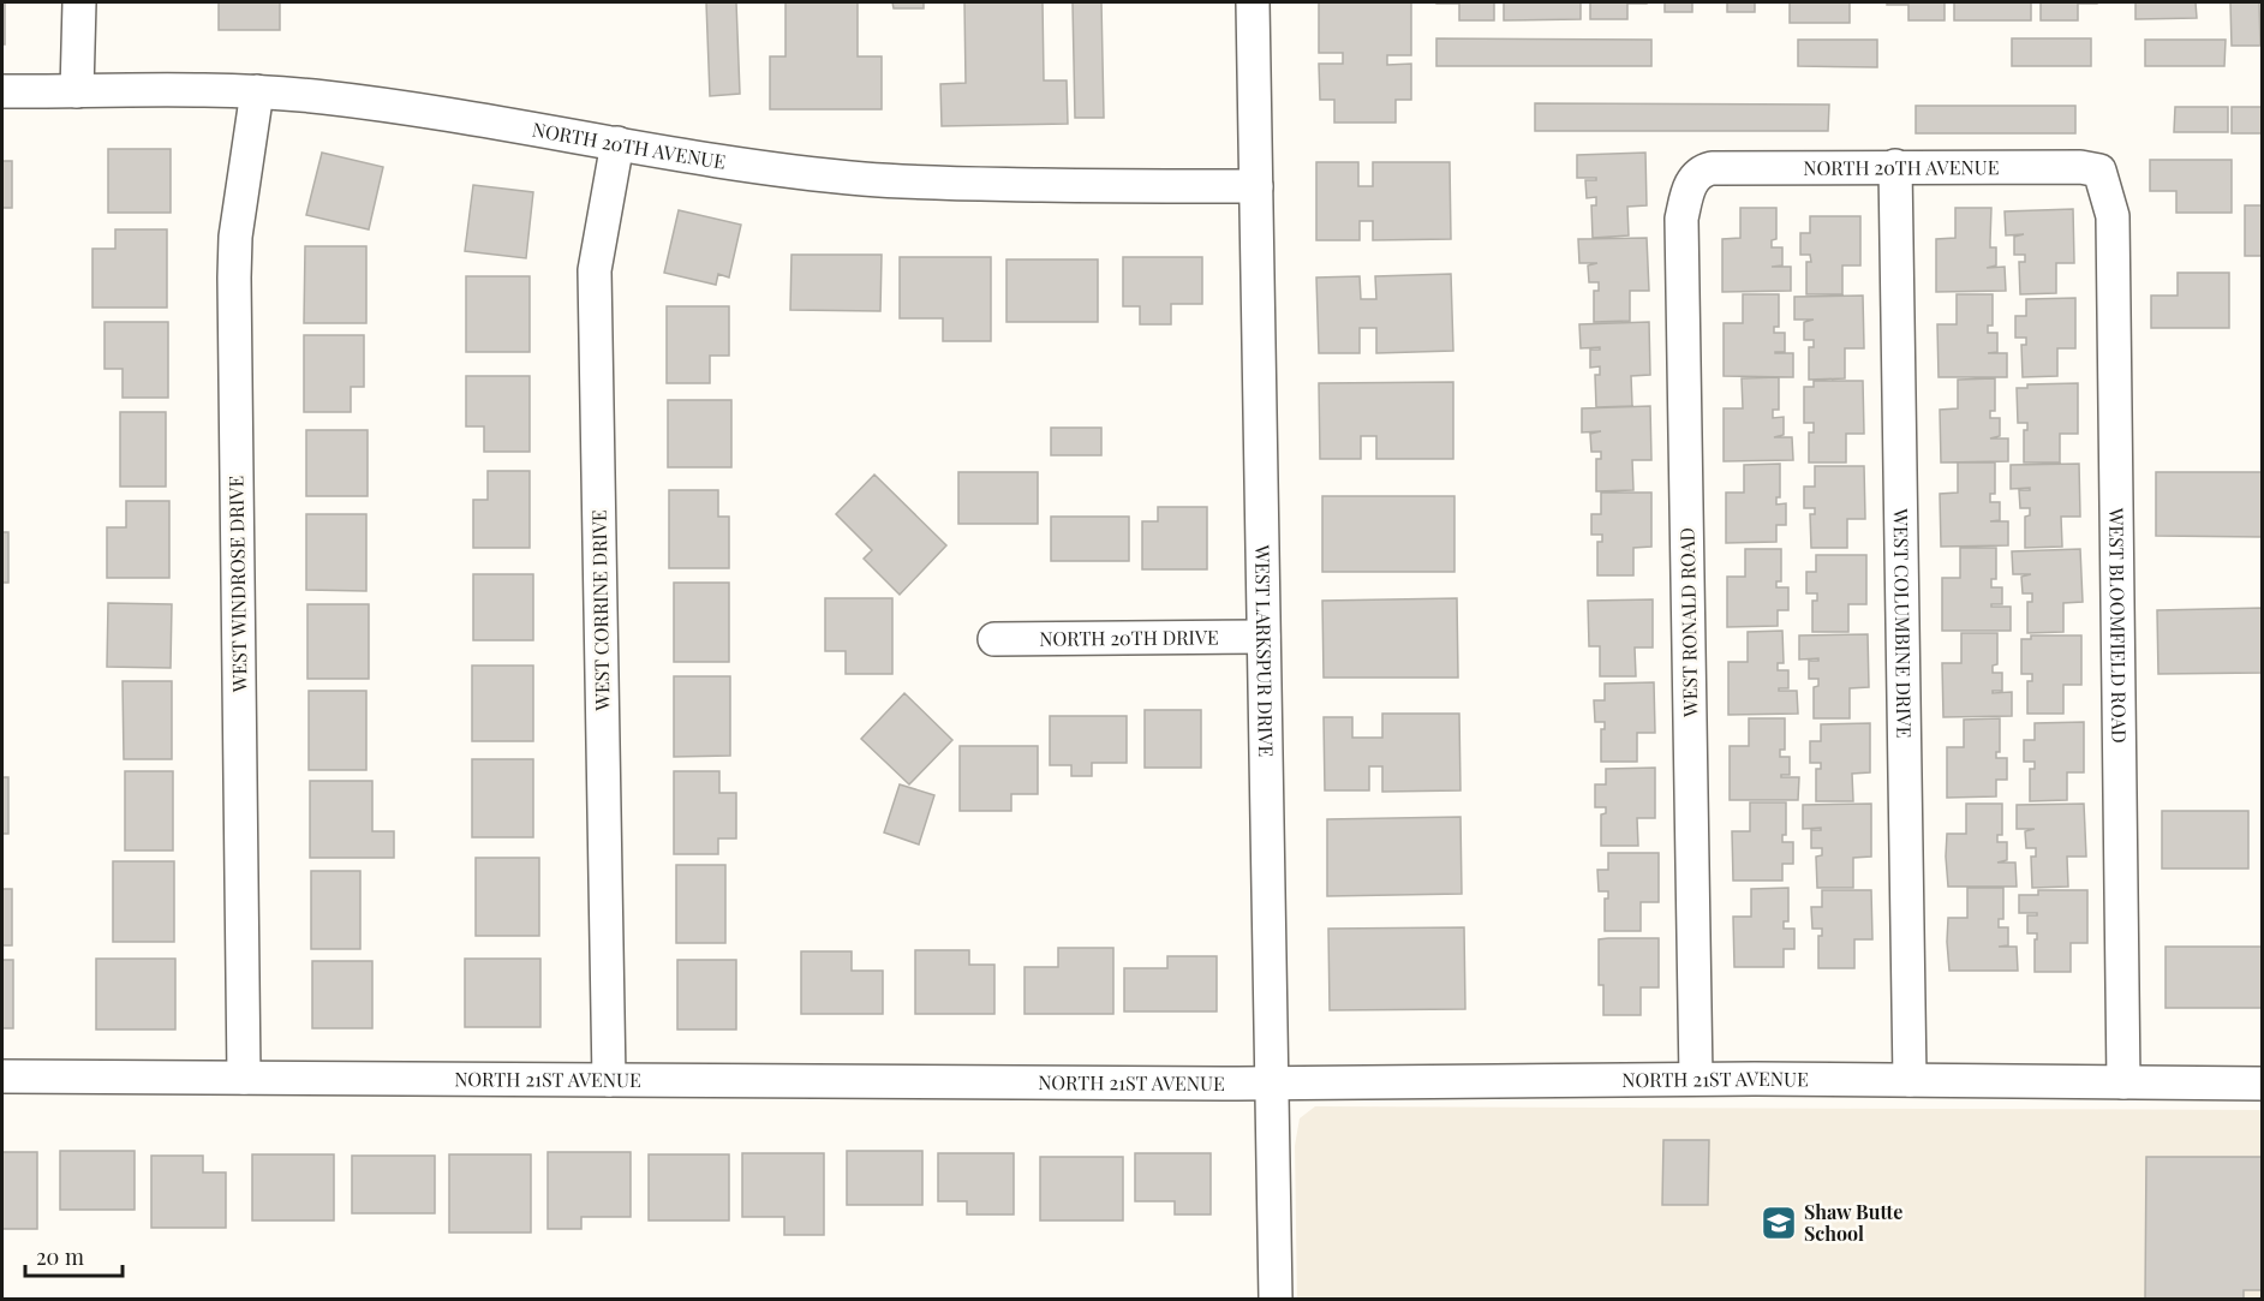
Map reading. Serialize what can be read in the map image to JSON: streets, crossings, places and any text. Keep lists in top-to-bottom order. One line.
{"streets":{"street":["NORTH 20TH AVENUE","WEST WINDROSE DRIVE","WEST CORRINE DRIVE","WEST RONALD ROAD","WEST COLUMBINE DRIVE","WEST BLOOMFIELD ROAD","NORTH 20TH DRIVE","WEST LARKSPUR DRIVE","NORTH 21ST AVENUE"]},"crossings":[["NORTH 20TH AVENUE","WEST WINDROSE DRIVE"],["NORTH 20TH AVENUE","WEST CORRINE DRIVE"],["NORTH 20TH AVENUE","WEST RONALD ROAD"],["NORTH 20TH AVENUE","WEST COLUMBINE DRIVE"],["NORTH 20TH AVENUE","WEST BLOOMFIELD ROAD"],["NORTH 20TH AVENUE","WEST LARKSPUR DRIVE"],["WEST WINDROSE DRIVE","NORTH 21ST AVENUE"],["WEST CORRINE DRIVE","NORTH 21ST AVENUE"],["WEST RONALD ROAD","NORTH 21ST AVENUE"],["WEST COLUMBINE DRIVE","NORTH 21ST AVENUE"],["WEST BLOOMFIELD ROAD","NORTH 21ST AVENUE"],["NORTH 20TH DRIVE","WEST LARKSPUR DRIVE"],["WEST LARKSPUR DRIVE","NORTH 21ST AVENUE"]],"places":{"school or university":["Shaw Butte School"]},"scale_bar":"20 m"}
